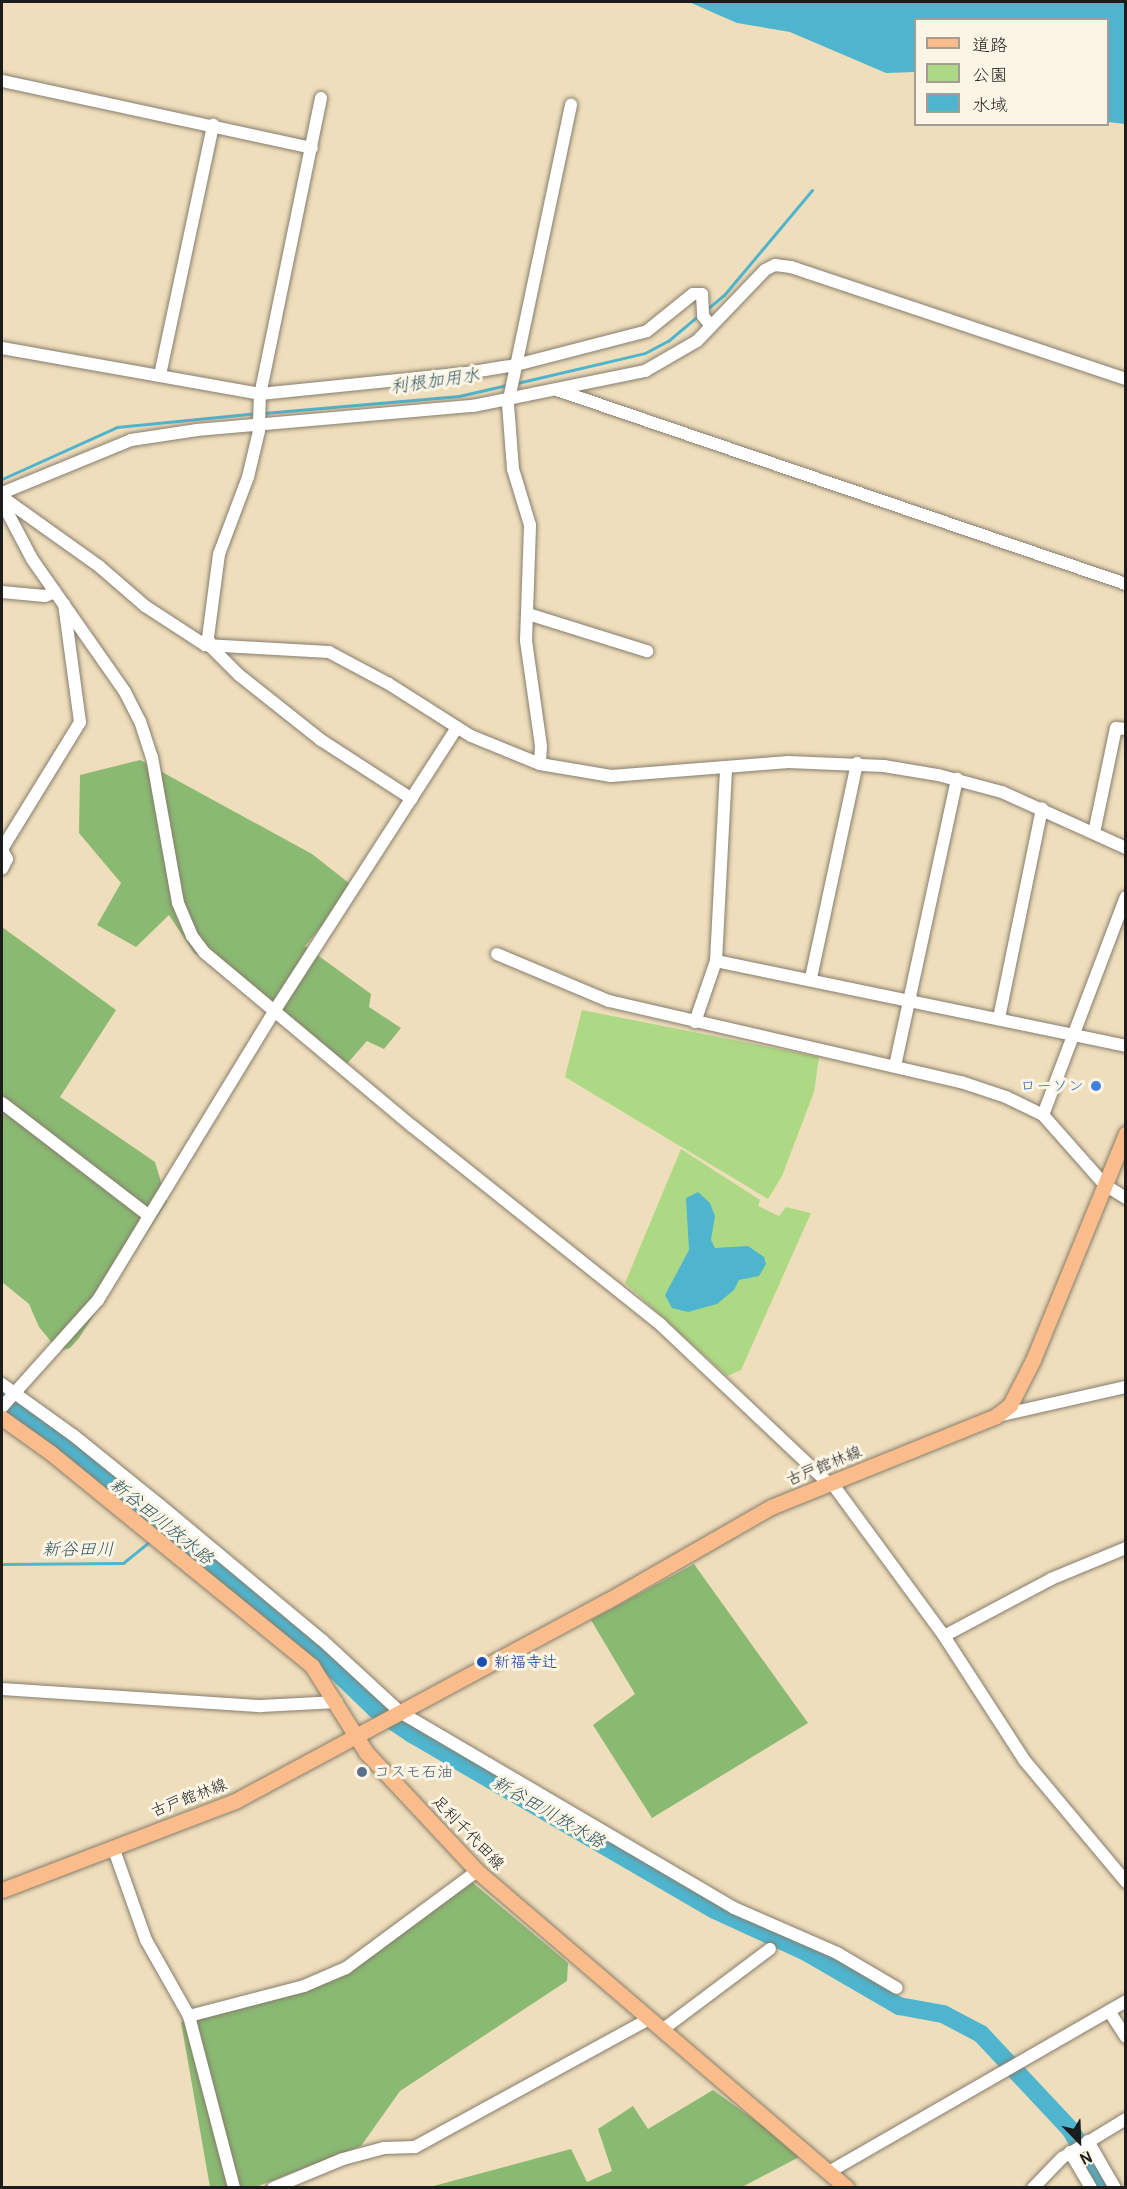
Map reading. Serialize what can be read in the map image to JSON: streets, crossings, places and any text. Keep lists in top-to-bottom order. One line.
{"streets":{"main road":["古戸館林線","足利千代田線"]},"crossings":[["古戸館林線","足利千代田線"]],"water":["利根加用水","新谷田川放水路","新谷田川"],"places":["ローソン","新福寺辻","コスモ石油"],"legend":["道路","公園","水域"],"north":"bottom right"}
